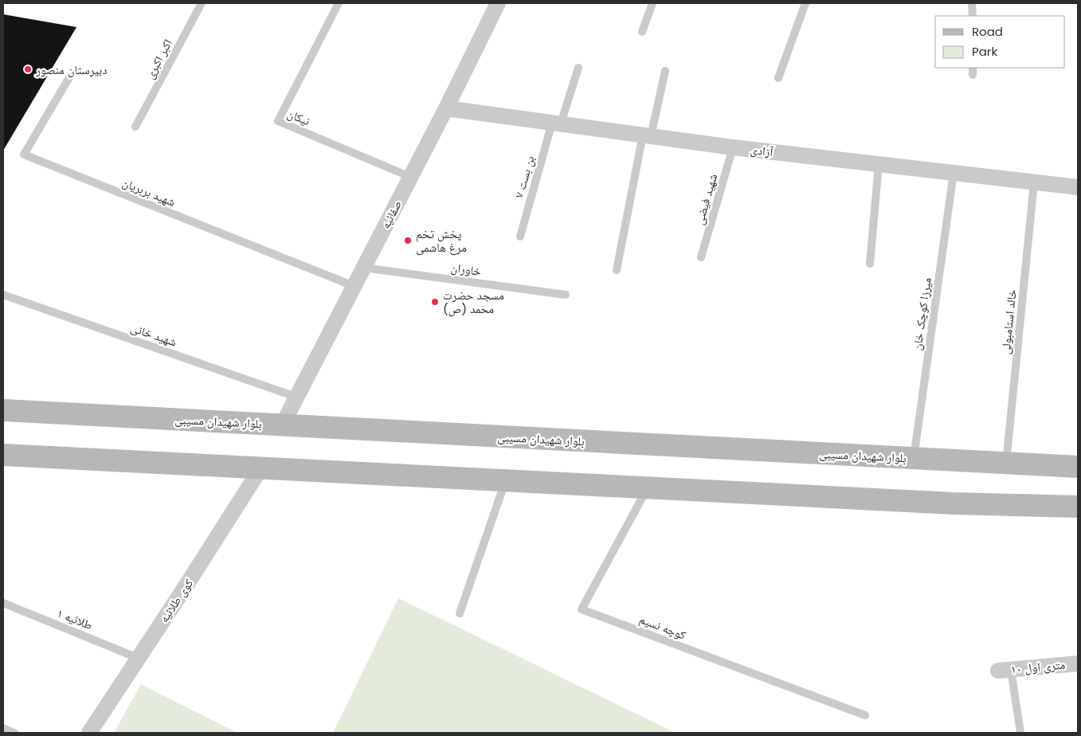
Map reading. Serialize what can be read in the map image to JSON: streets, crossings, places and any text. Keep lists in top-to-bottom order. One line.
{"streets":{"main road":["بلوار شهیدان مسیبی"],"street":["آزادی","صفائیه","کوی طلائیه","۱۰ متری اول"],"lane":["اکبر اکبری","نیکان","بن بست ۷","شهید بربریان","شهید فیضی","خاوران","میرزا کوچک خان","خالد استامبولی","شهید خانی","طلائیه ۱","کوچه نسیم"]},"crossings":[["نیکان","صفائیه"],["آزادی","بن بست ۷"],["آزادی","شهید فیضی"],["آزادی","صفائیه"],["آزادی","میرزا کوچک خان"],["آزادی","خالد استامبولی"],["شهید بربریان","صفائیه"],["صفائیه","خاوران"],["صفائیه","شهید خانی"],["صفائیه","بلوار شهیدان مسیبی"],["میرزا کوچک خان","بلوار شهیدان مسیبی"],["خالد استامبولی","بلوار شهیدان مسیبی"],["کوی طلائیه","طلائیه ۱"]],"places":["دبیرستان منصور","پخش تخم مرغ هاشمی","مسجد حضرت محمد (ص)"],"legend":["Road","Park"]}
